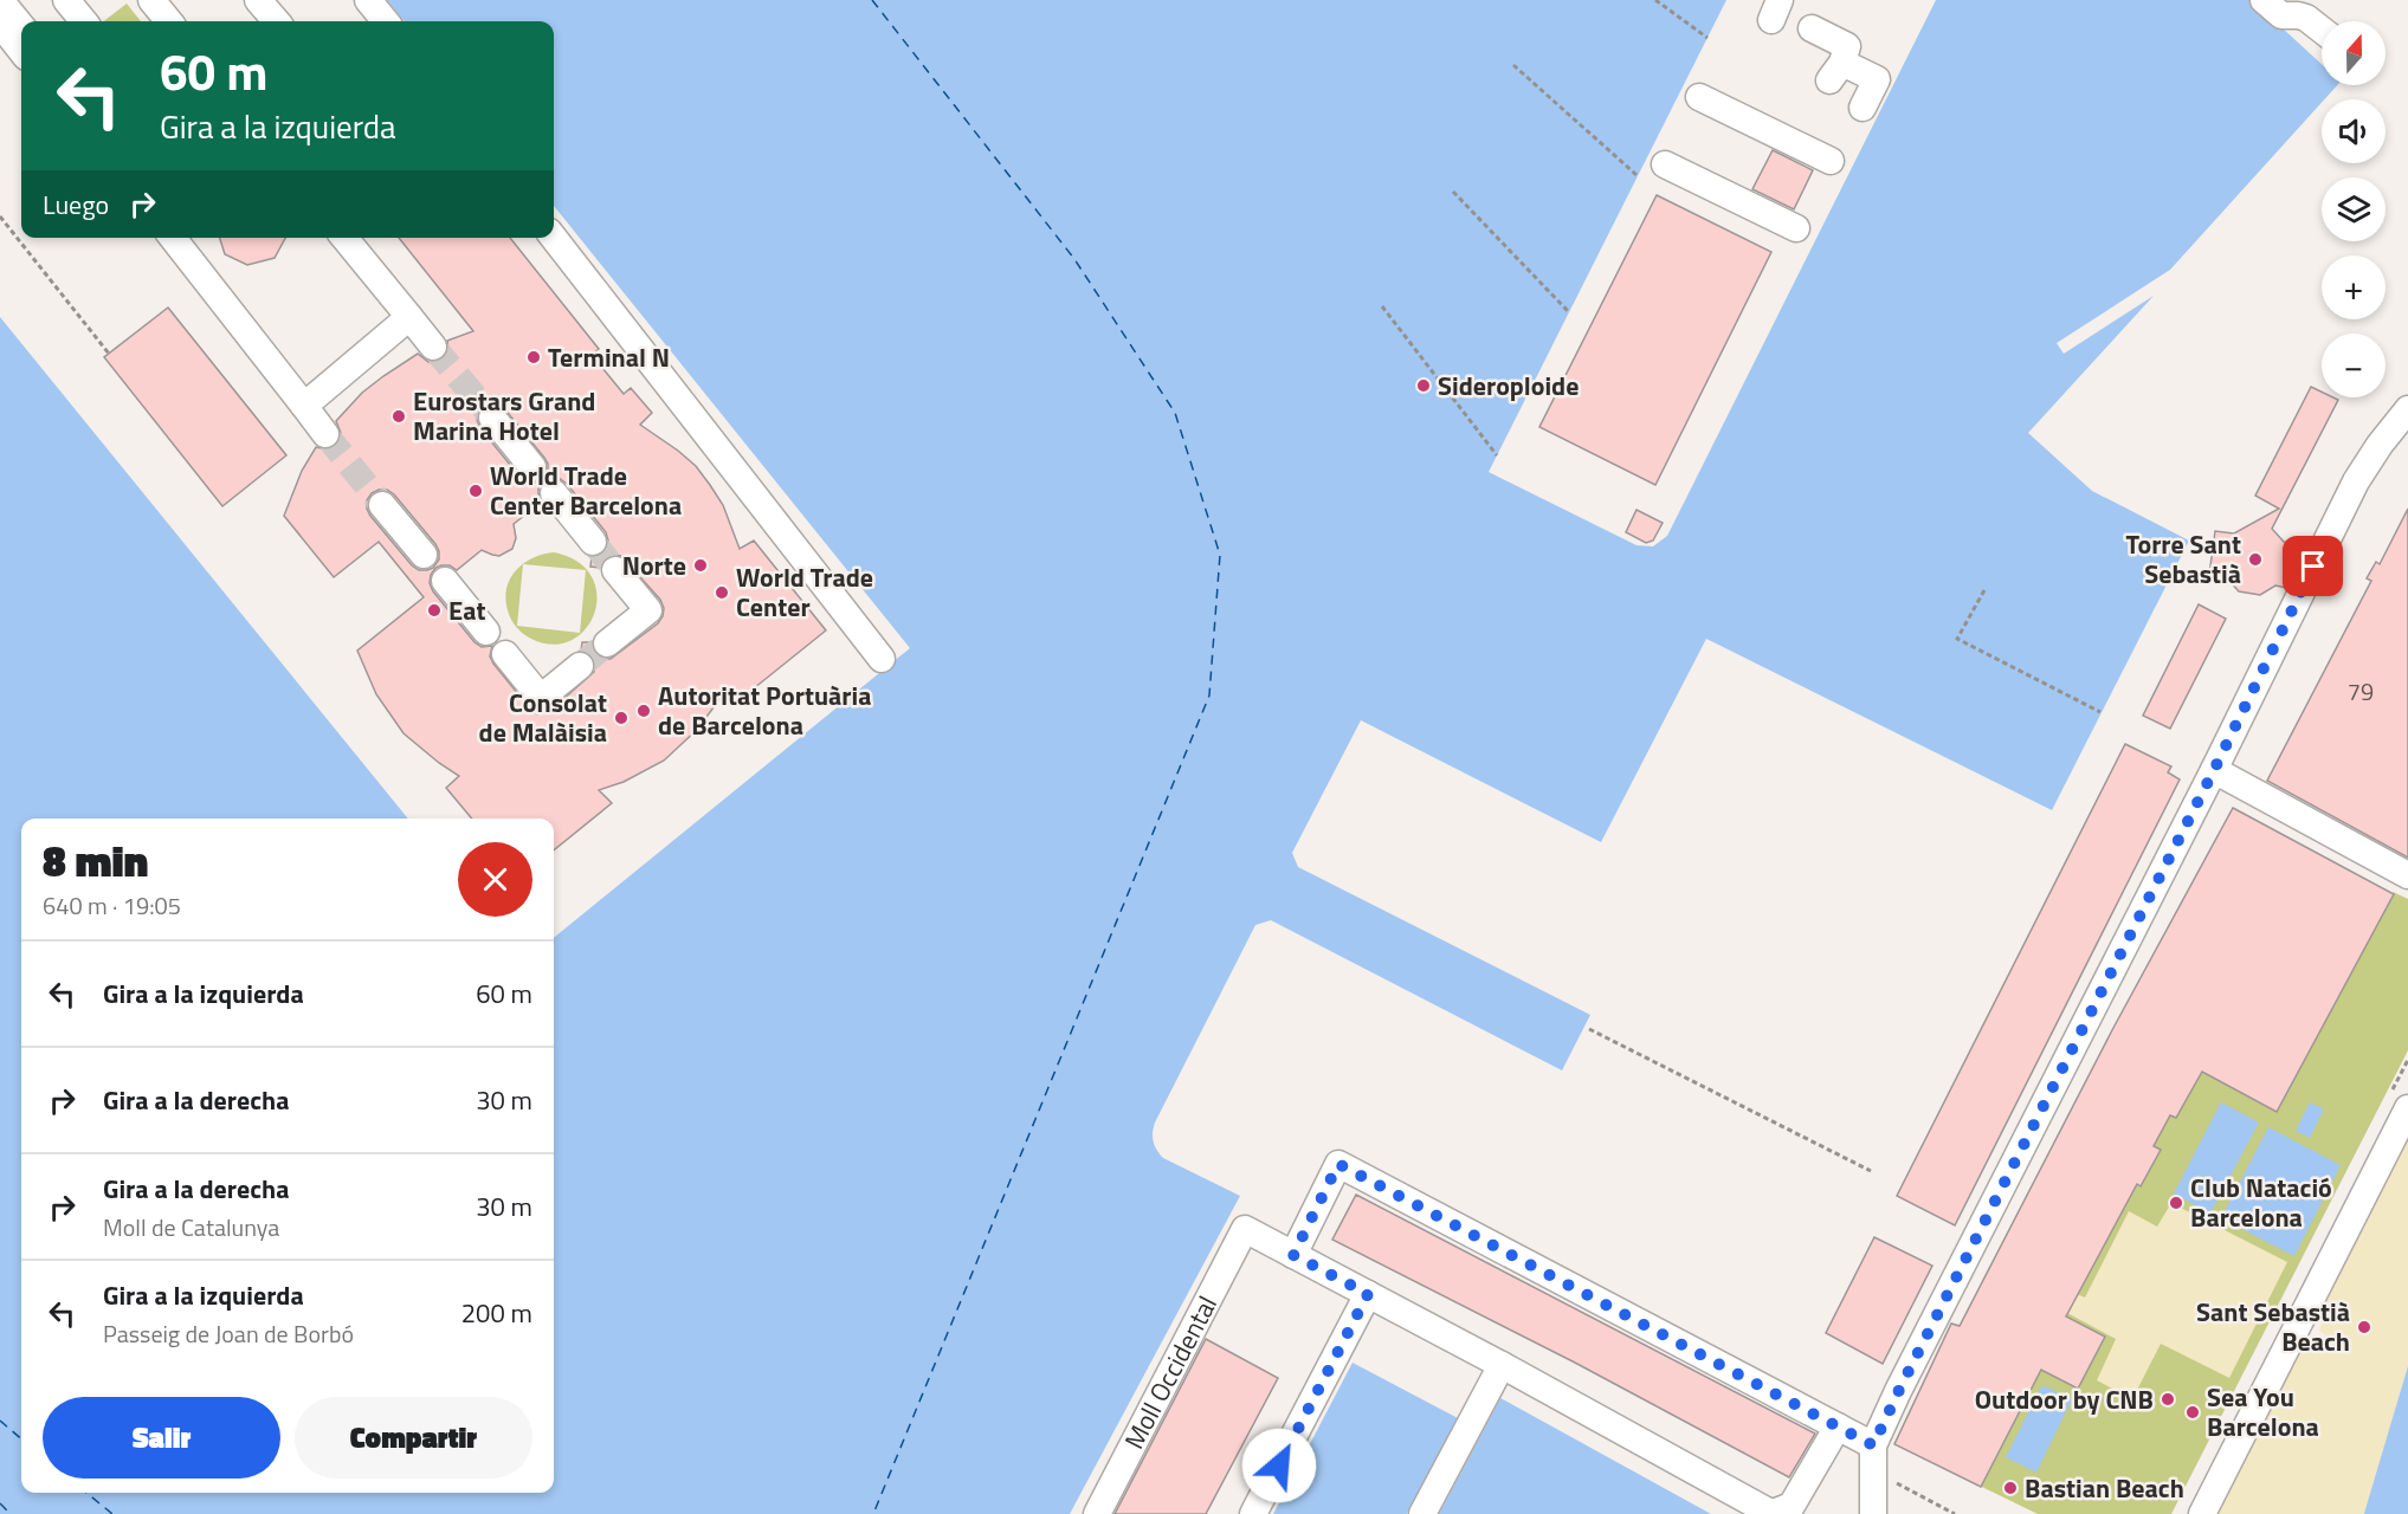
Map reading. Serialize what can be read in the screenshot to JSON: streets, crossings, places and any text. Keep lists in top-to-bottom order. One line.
{"streets":{"street":["Moll Occidental"]},"places":["Terminal N","Sideroploide","Eurostars Grand Marina Hotel","World Trade Center Barcelona","Torre Sant Sebastià","Norte","World Trade Center","Eat","Autoritat Portuària de Barcelona","Consolat de Malàisia","Club Natació Barcelona","Sant Sebastià Beach","Outdoor by CNB","Sea You Barcelona","Bastian Beach"],"house_numbers":["79"],"north":"top","page":{"map_buttons":["+","−"],"turn":["60 m","Gira a la izquierda"],"then":"Luego","heading":["8 min","640 m · 19:05"],"list":[{"name":"Gira a la izquierda","value":"60 m"},{"name":"Gira a la derecha","value":"30 m"},{"name":"Gira a la derecha","note":"Moll de Catalunya","value":"30 m"},{"name":"Gira a la izquierda","note":"Passeig de Joan de Borbó","value":"200 m"}],"buttons":["Salir","Compartir"]}}
